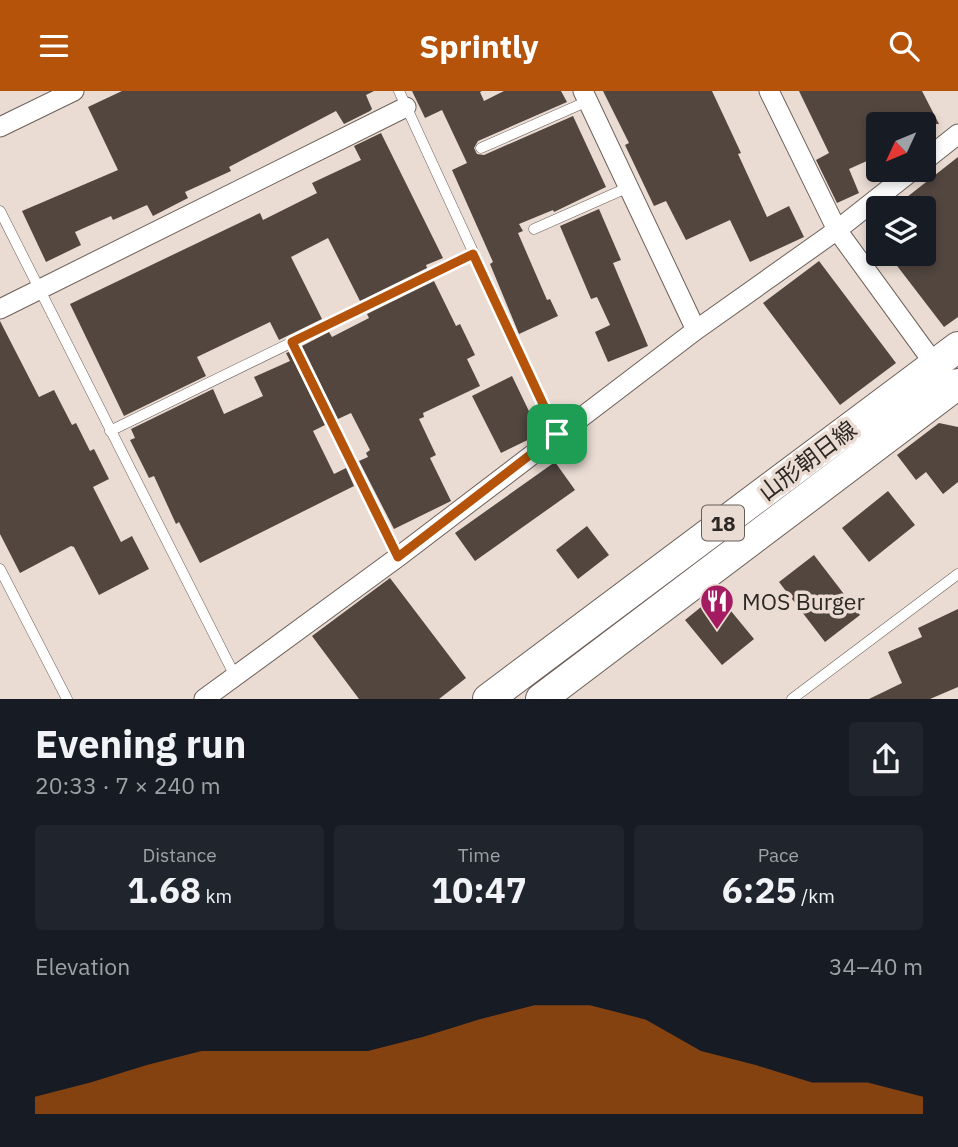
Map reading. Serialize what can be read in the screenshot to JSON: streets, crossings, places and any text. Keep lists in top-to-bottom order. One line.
{"streets":{"main road":["山形朝日線","18"]},"places":{"restaurant":["MOS Burger"]},"north":"bottom left","page":{"header":"Sprintly","heading":["Evening run","20:33 · 7 × 240 m"],"stats":[["Distance","1.68 km"],["Time","10:47"],["Pace","6:25 /km"]],"chart":["Elevation","34–40 m"]}}
